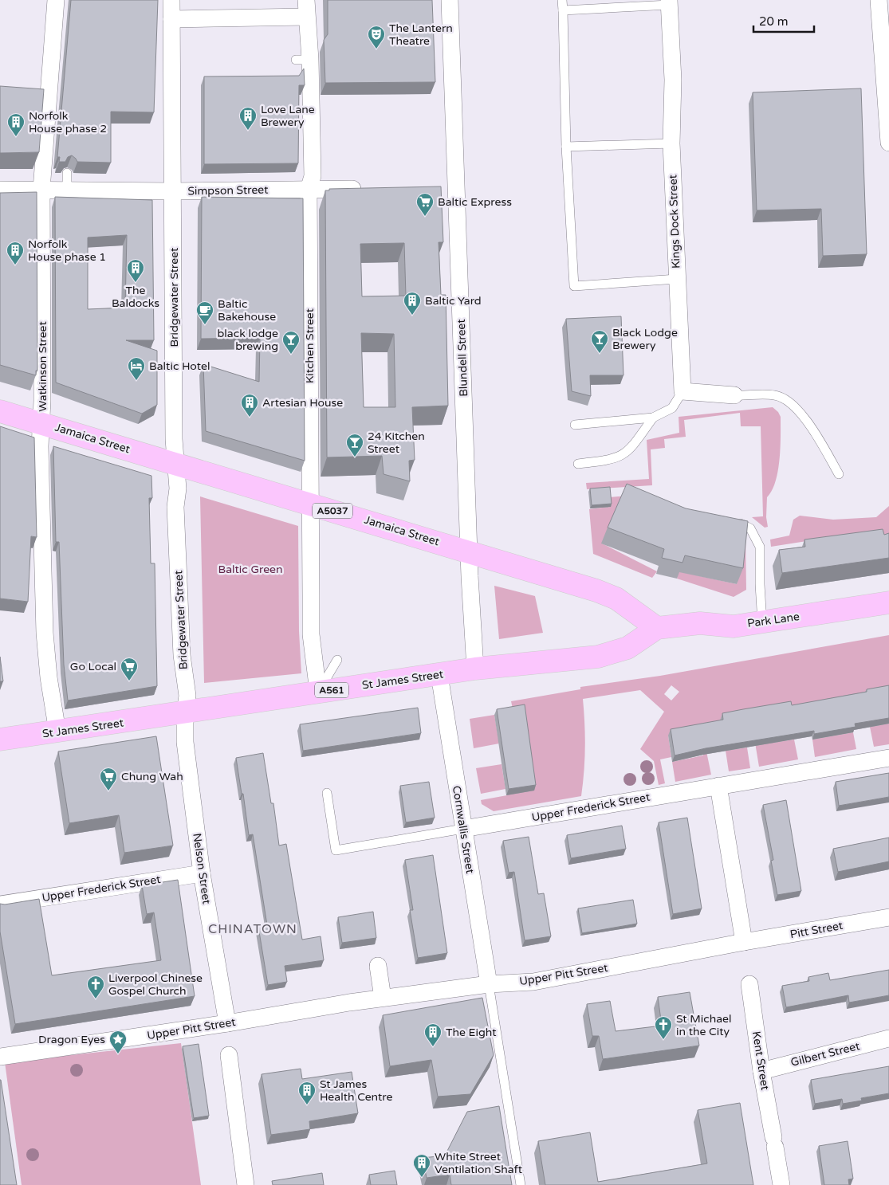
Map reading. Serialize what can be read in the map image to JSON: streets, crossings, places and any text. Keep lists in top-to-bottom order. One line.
{"streets":{"main road":["Jamaica Street","A5037","Park Lane","St James Street","A561"],"street":["Simpson Street","Kings Dock Street","Bridgewater Street","Kitchen Street","Blundell Street","Watkinson Street","Upper Frederick Street","Cornwallis Street","Nelson Street","Pitt Street","Upper Pitt Street","Gilbert Street","Kent Street"]},"crossings":[["Simpson Street","Bridgewater Street"],["Simpson Street","Kitchen Street"],["Simpson Street","Watkinson Street"],["Bridgewater Street","Jamaica Street"],["Bridgewater Street","St James Street"],["Bridgewater Street","Nelson Street"],["Kitchen Street","Jamaica Street"],["Kitchen Street","St James Street"],["Blundell Street","Jamaica Street"],["Blundell Street","St James Street"],["Watkinson Street","Jamaica Street"],["Watkinson Street","St James Street"],["Jamaica Street","Park Lane"],["Jamaica Street","St James Street"],["Park Lane","St James Street"],["St James Street","Cornwallis Street"],["St James Street","Nelson Street"],["Upper Frederick Street","Cornwallis Street"],["Upper Frederick Street","Nelson Street"],["Cornwallis Street","Upper Pitt Street"],["Nelson Street","Upper Pitt Street"],["Pitt Street","Upper Pitt Street"],["Gilbert Street","Kent Street"]],"districts":["CHINATOWN"],"parks":["Baltic Green"],"places":{"theatre":["The Lantern Theatre"],"building":["Love Lane Brewery","Norfolk House phase 2","Norfolk House phase 1","The Baldocks","Baltic Yard","Artesian House","The Eight","St James Health Centre","White Street Ventilation Shaft"],"supermarket":["Baltic Express","Go Local","Chung Wah"],"cafe":["Baltic Bakehouse"],"bar":["Black Lodge Brewery","black lodge brewing","24 Kitchen Street"],"hotel":["Baltic Hotel"],"church":["Liverpool Chinese Gospel Church","St Michael in the City"],"place":["Dragon Eyes"]},"scale_bar":"20 m"}
